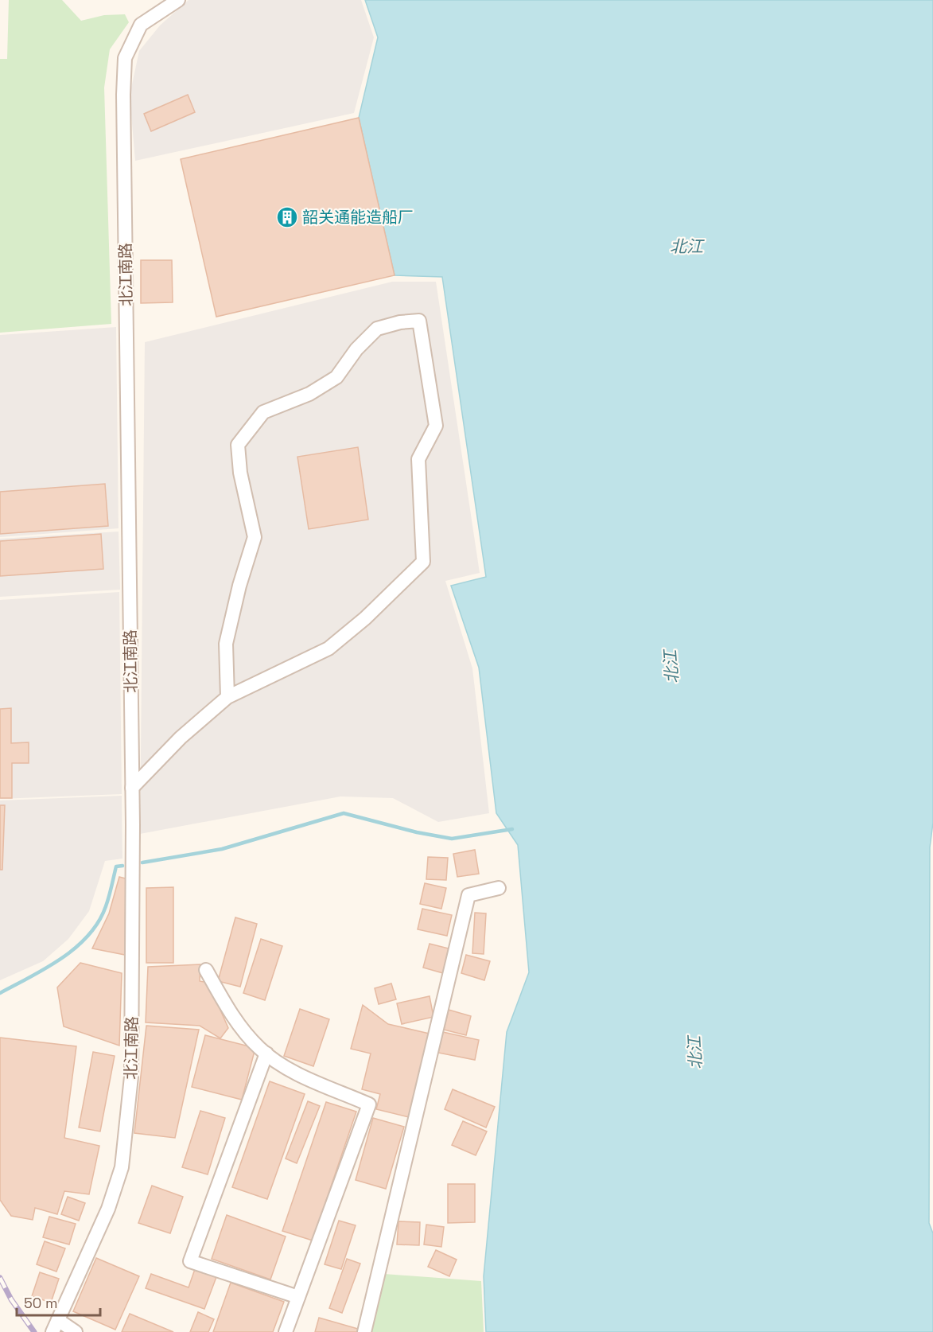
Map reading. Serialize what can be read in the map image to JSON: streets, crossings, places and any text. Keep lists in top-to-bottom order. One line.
{"streets":{"street":["北江南路"]},"water":["北江"],"places":{"building":["韶关通能造船厂"]},"scale_bar":"50 m"}
